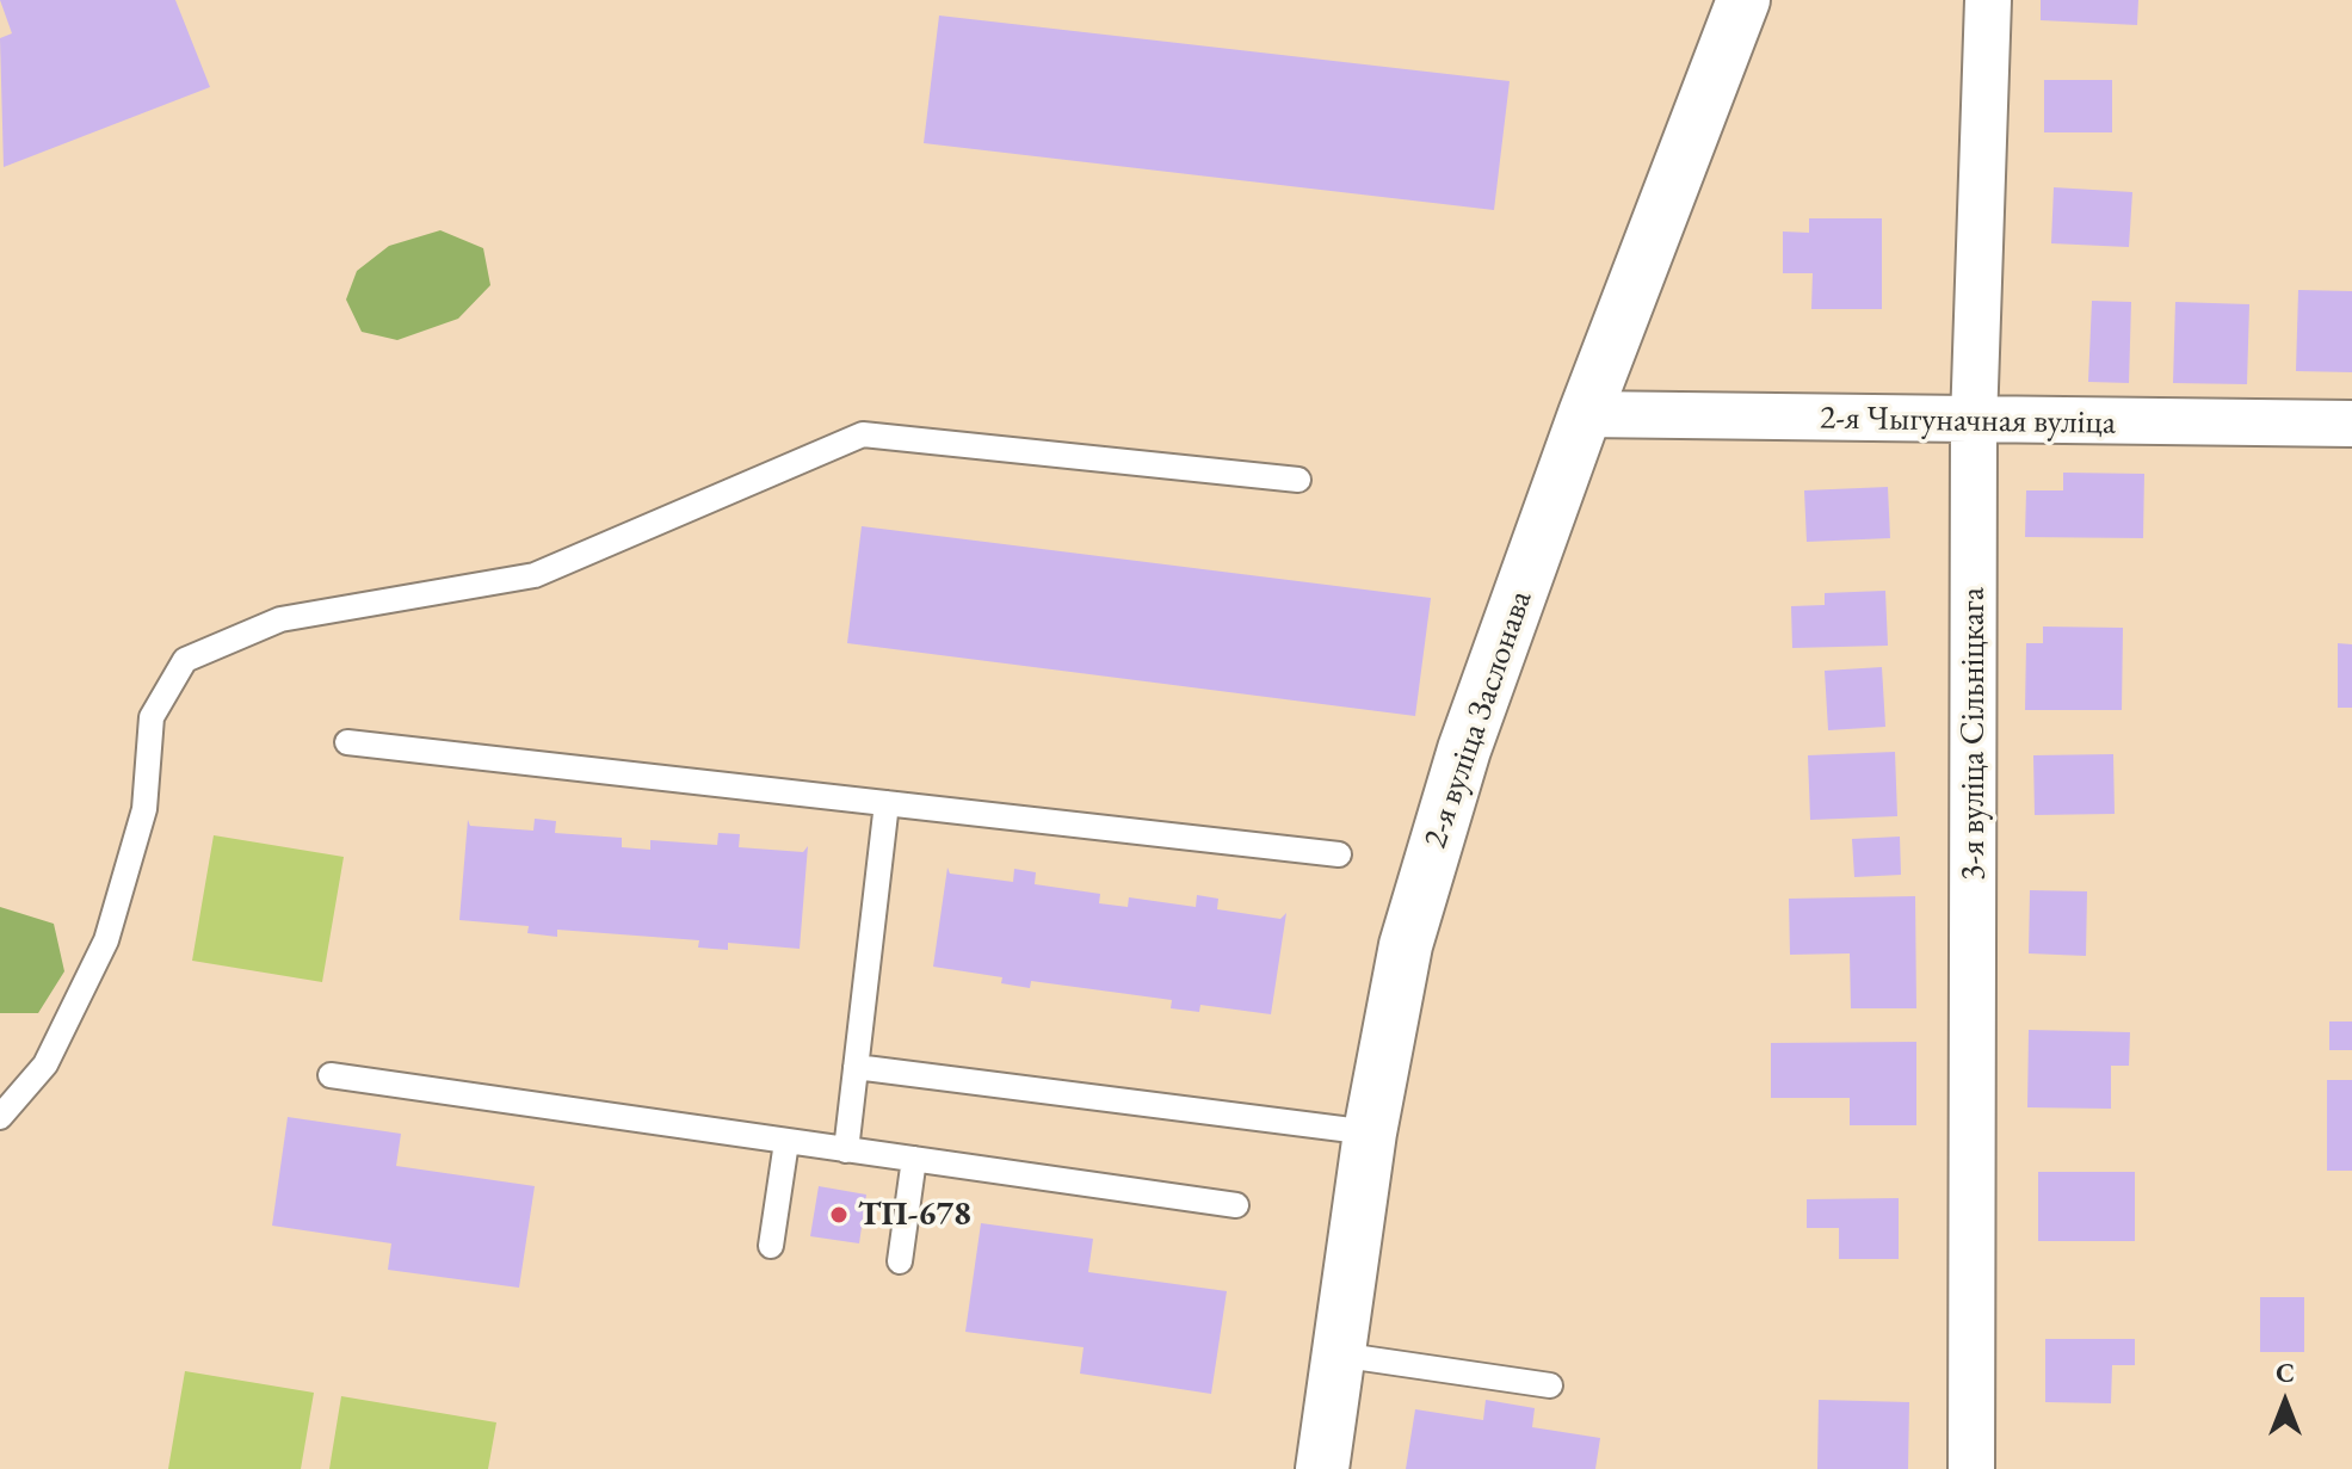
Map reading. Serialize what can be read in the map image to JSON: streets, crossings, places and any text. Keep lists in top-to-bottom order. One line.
{"streets":{"main road":["2-я вуліца Заслонава"],"street":["2-я Чыгуначная вуліца","3-я вуліца Сільніцкага"]},"crossings":[["2-я Чыгуначная вуліца","2-я вуліца Заслонава"],["2-я Чыгуначная вуліца","3-я вуліца Сільніцкага"]],"places":["ТП-678"],"north":"top"}
